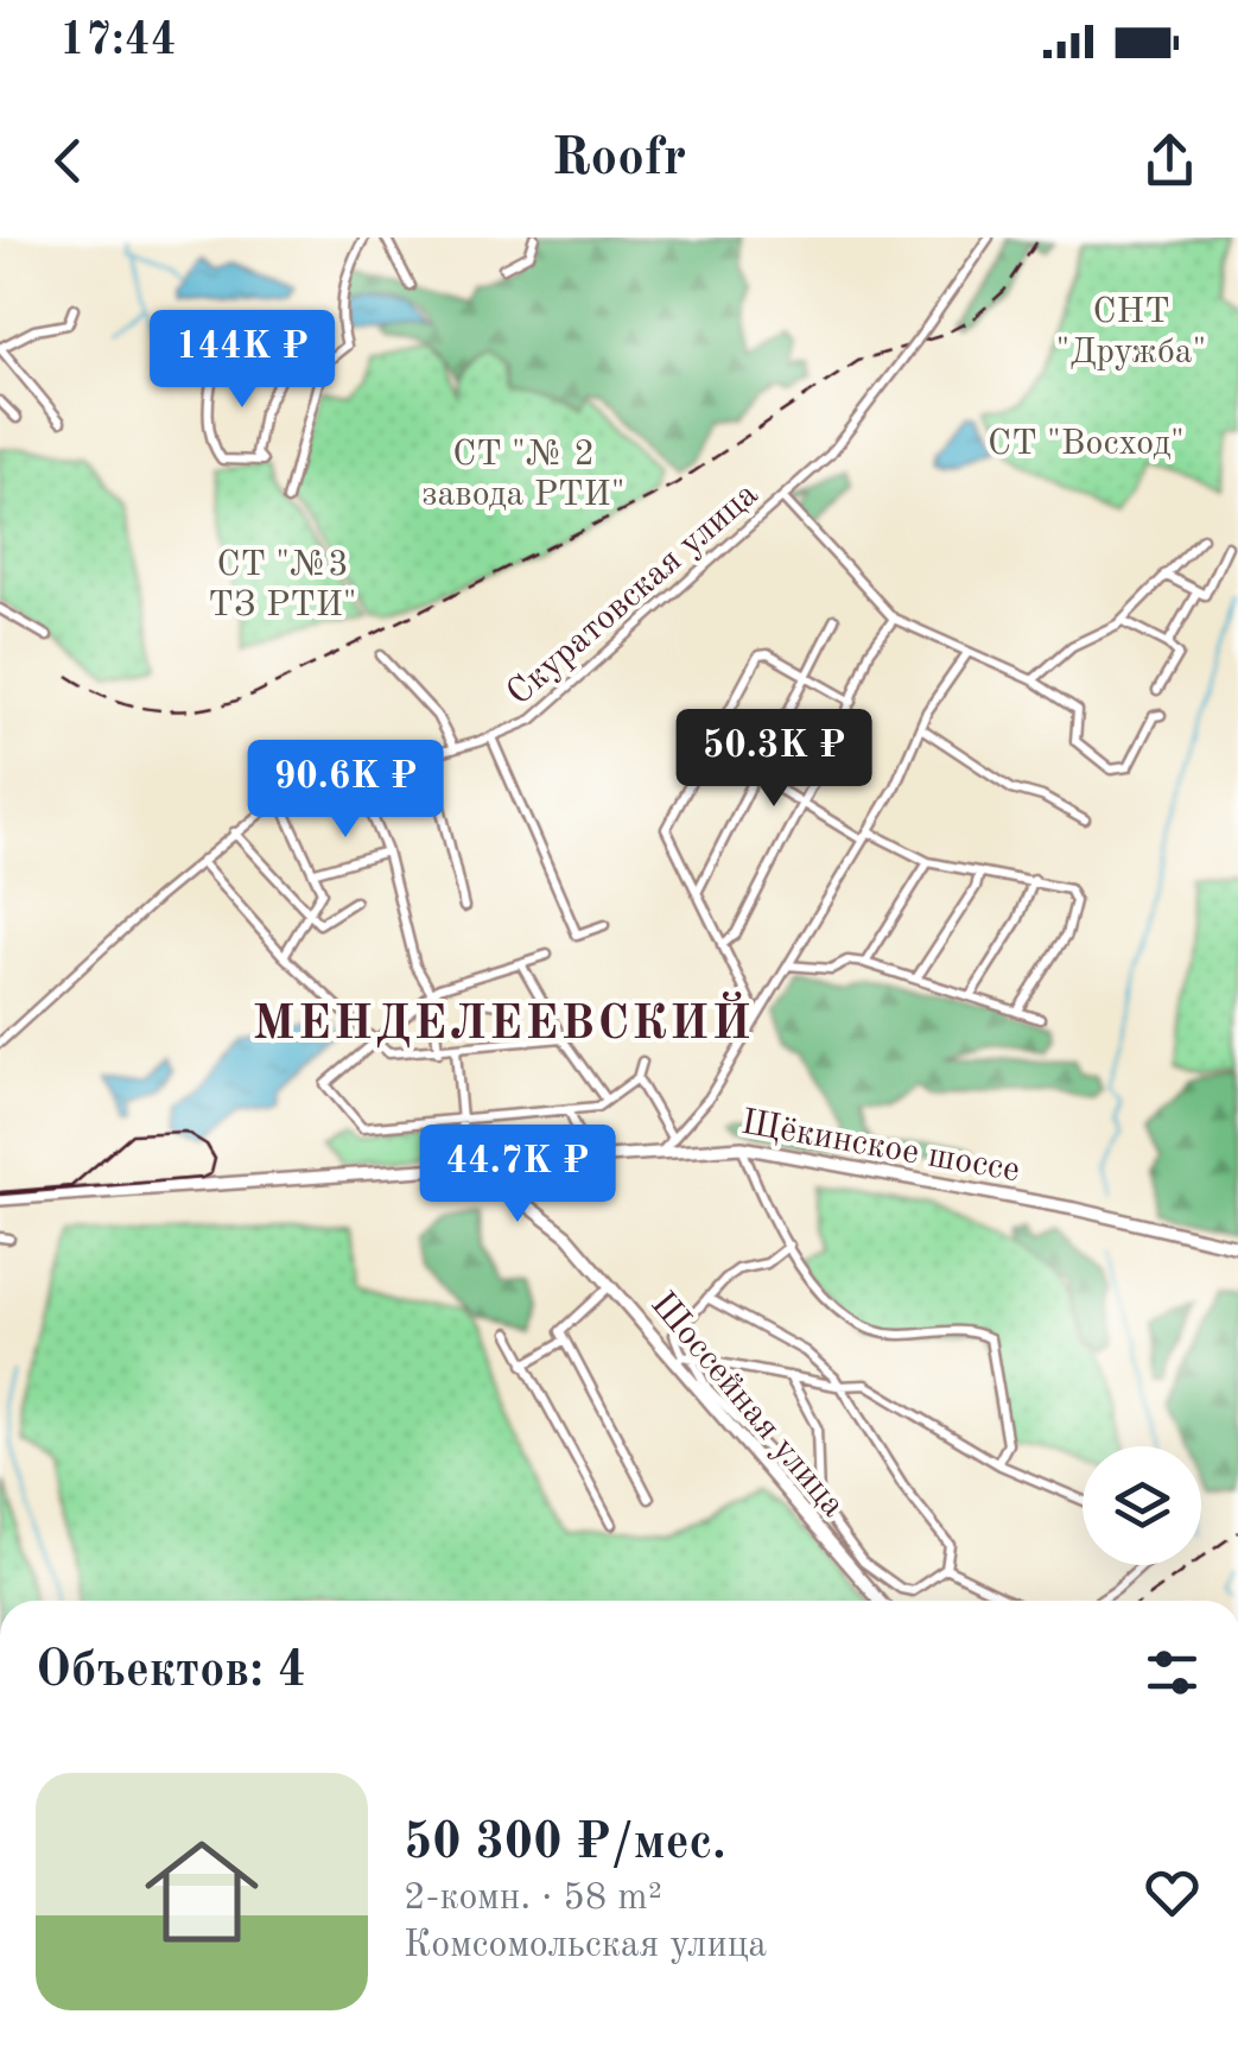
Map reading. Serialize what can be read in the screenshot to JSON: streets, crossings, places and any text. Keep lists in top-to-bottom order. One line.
{"streets":{"main road":["Щёкинское шоссе","Шоссейная улица"],"street":["Скуратовская улица"]},"crossings":[["Щёкинское шоссе","Шоссейная улица"]],"districts":["МЕНДЕЛЕЕВСКИЙ"],"parks":["СНТ \"Дружба\"","СТ \"Восход\"","СТ \"№ 2 завода РТИ\"","СТ \"№3 ТЗ РТИ\""],"page":{"status":"17:44","header":"Roofr","price":["144K ₽","50.3K ₽","90.6K ₽","44.7K ₽"],"heading":"Объектов: 4","list":[{"name":"50 300 ₽/мес.","note":"2-комн. · 58 m² · Комсомольская улица"}]}}
